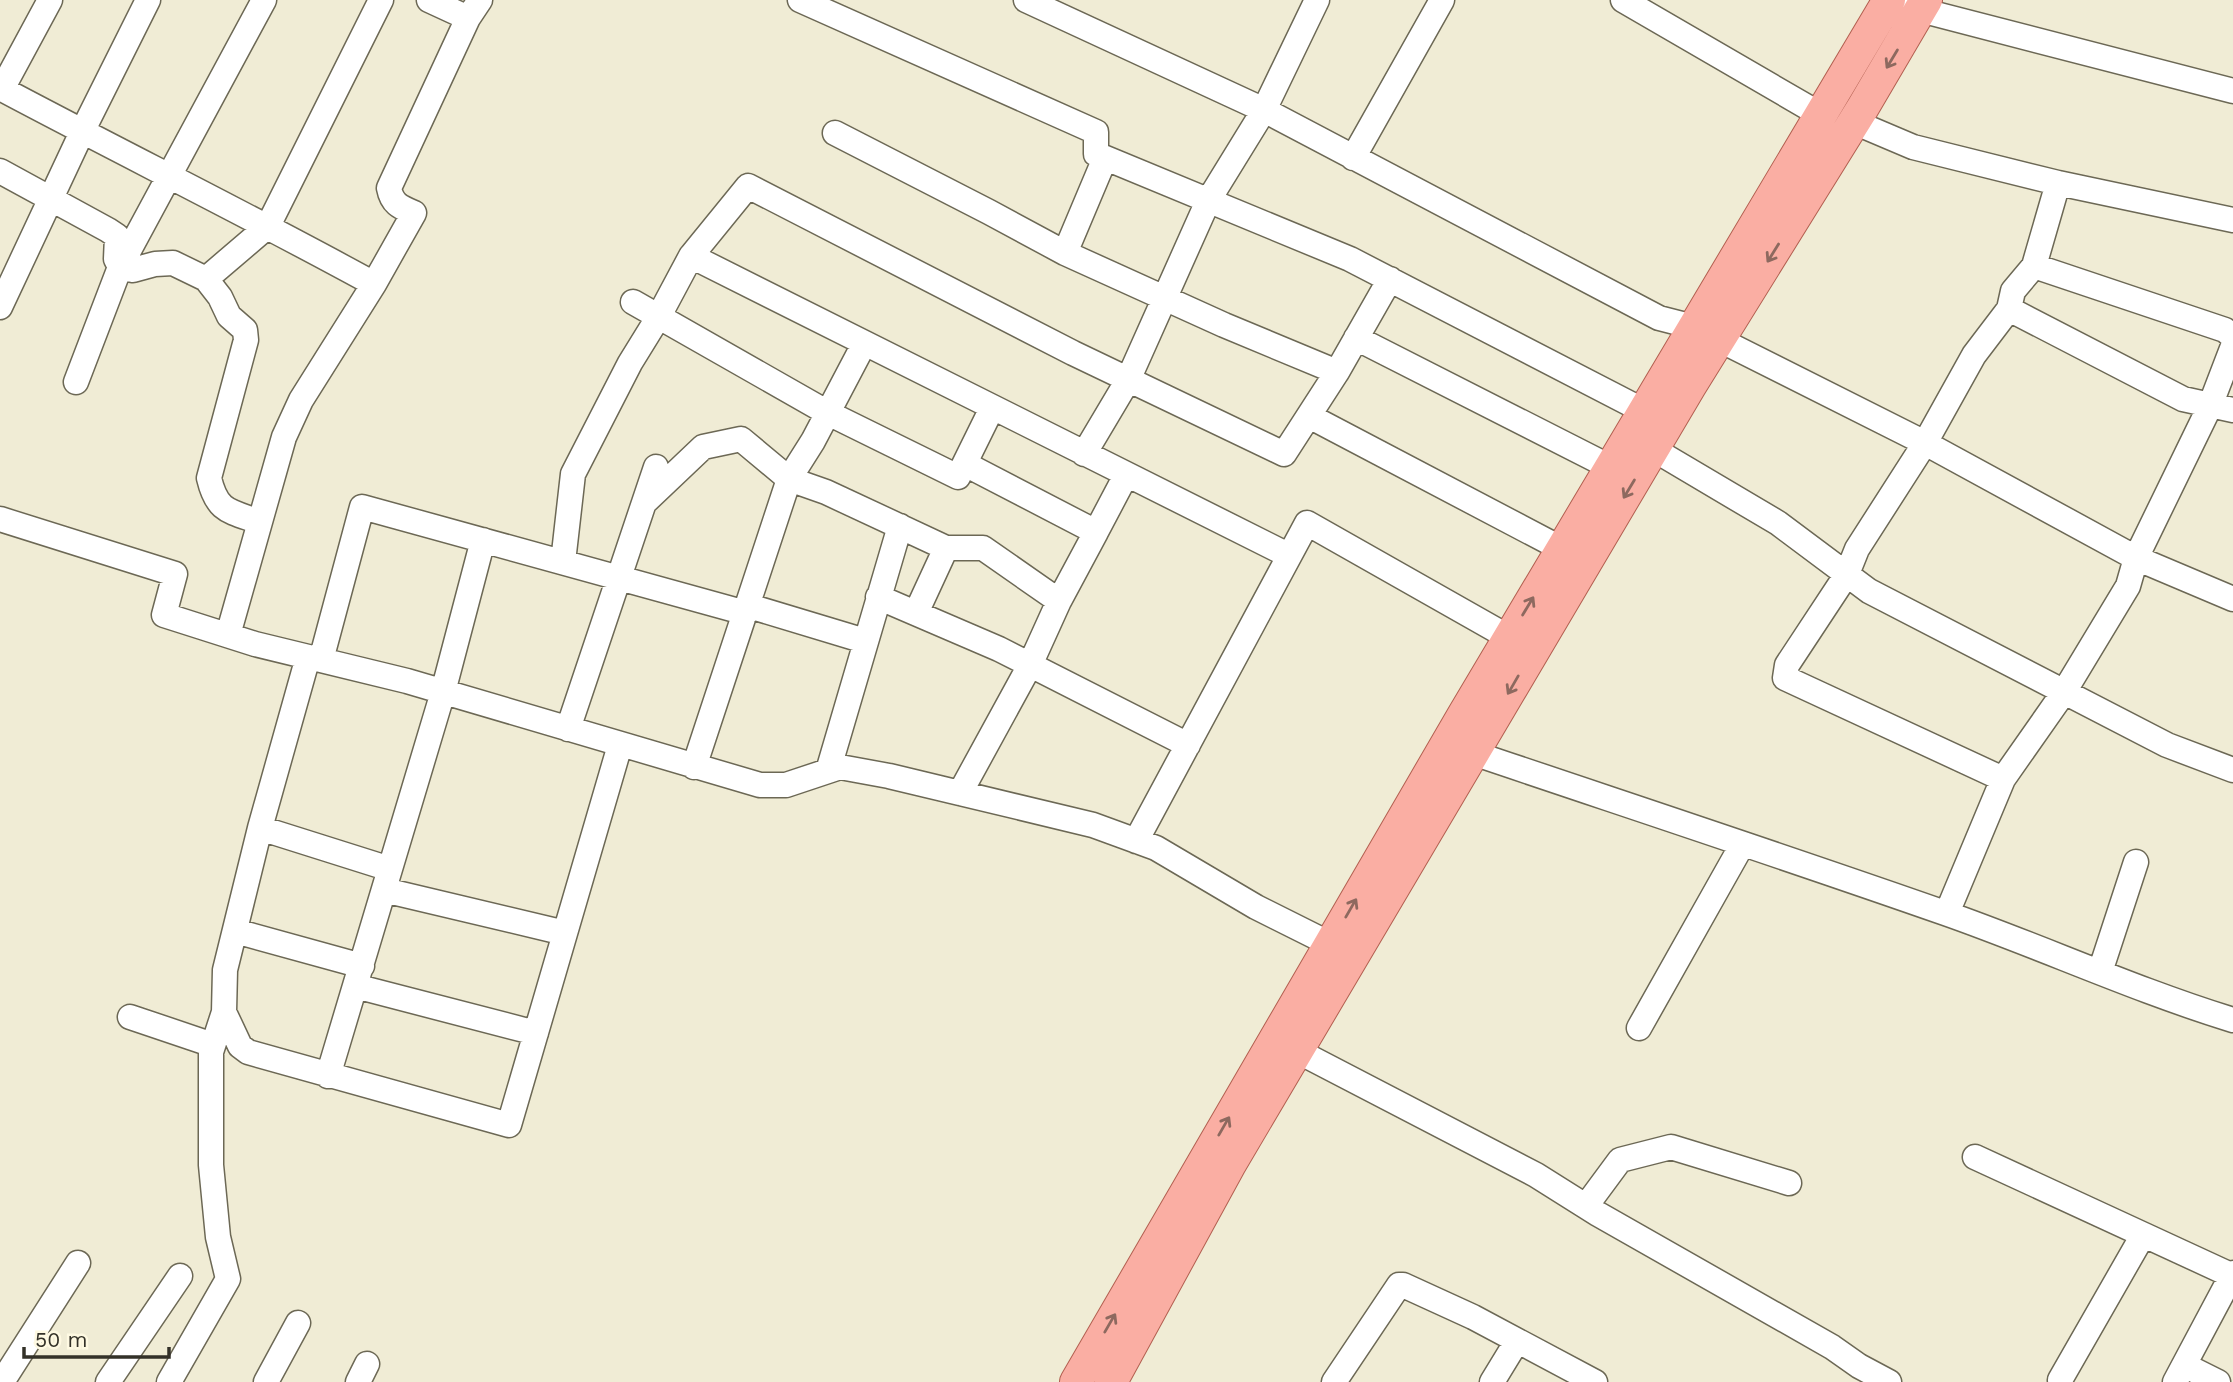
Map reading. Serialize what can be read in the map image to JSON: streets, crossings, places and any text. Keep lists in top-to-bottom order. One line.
{"scale_bar":"50 m"}
